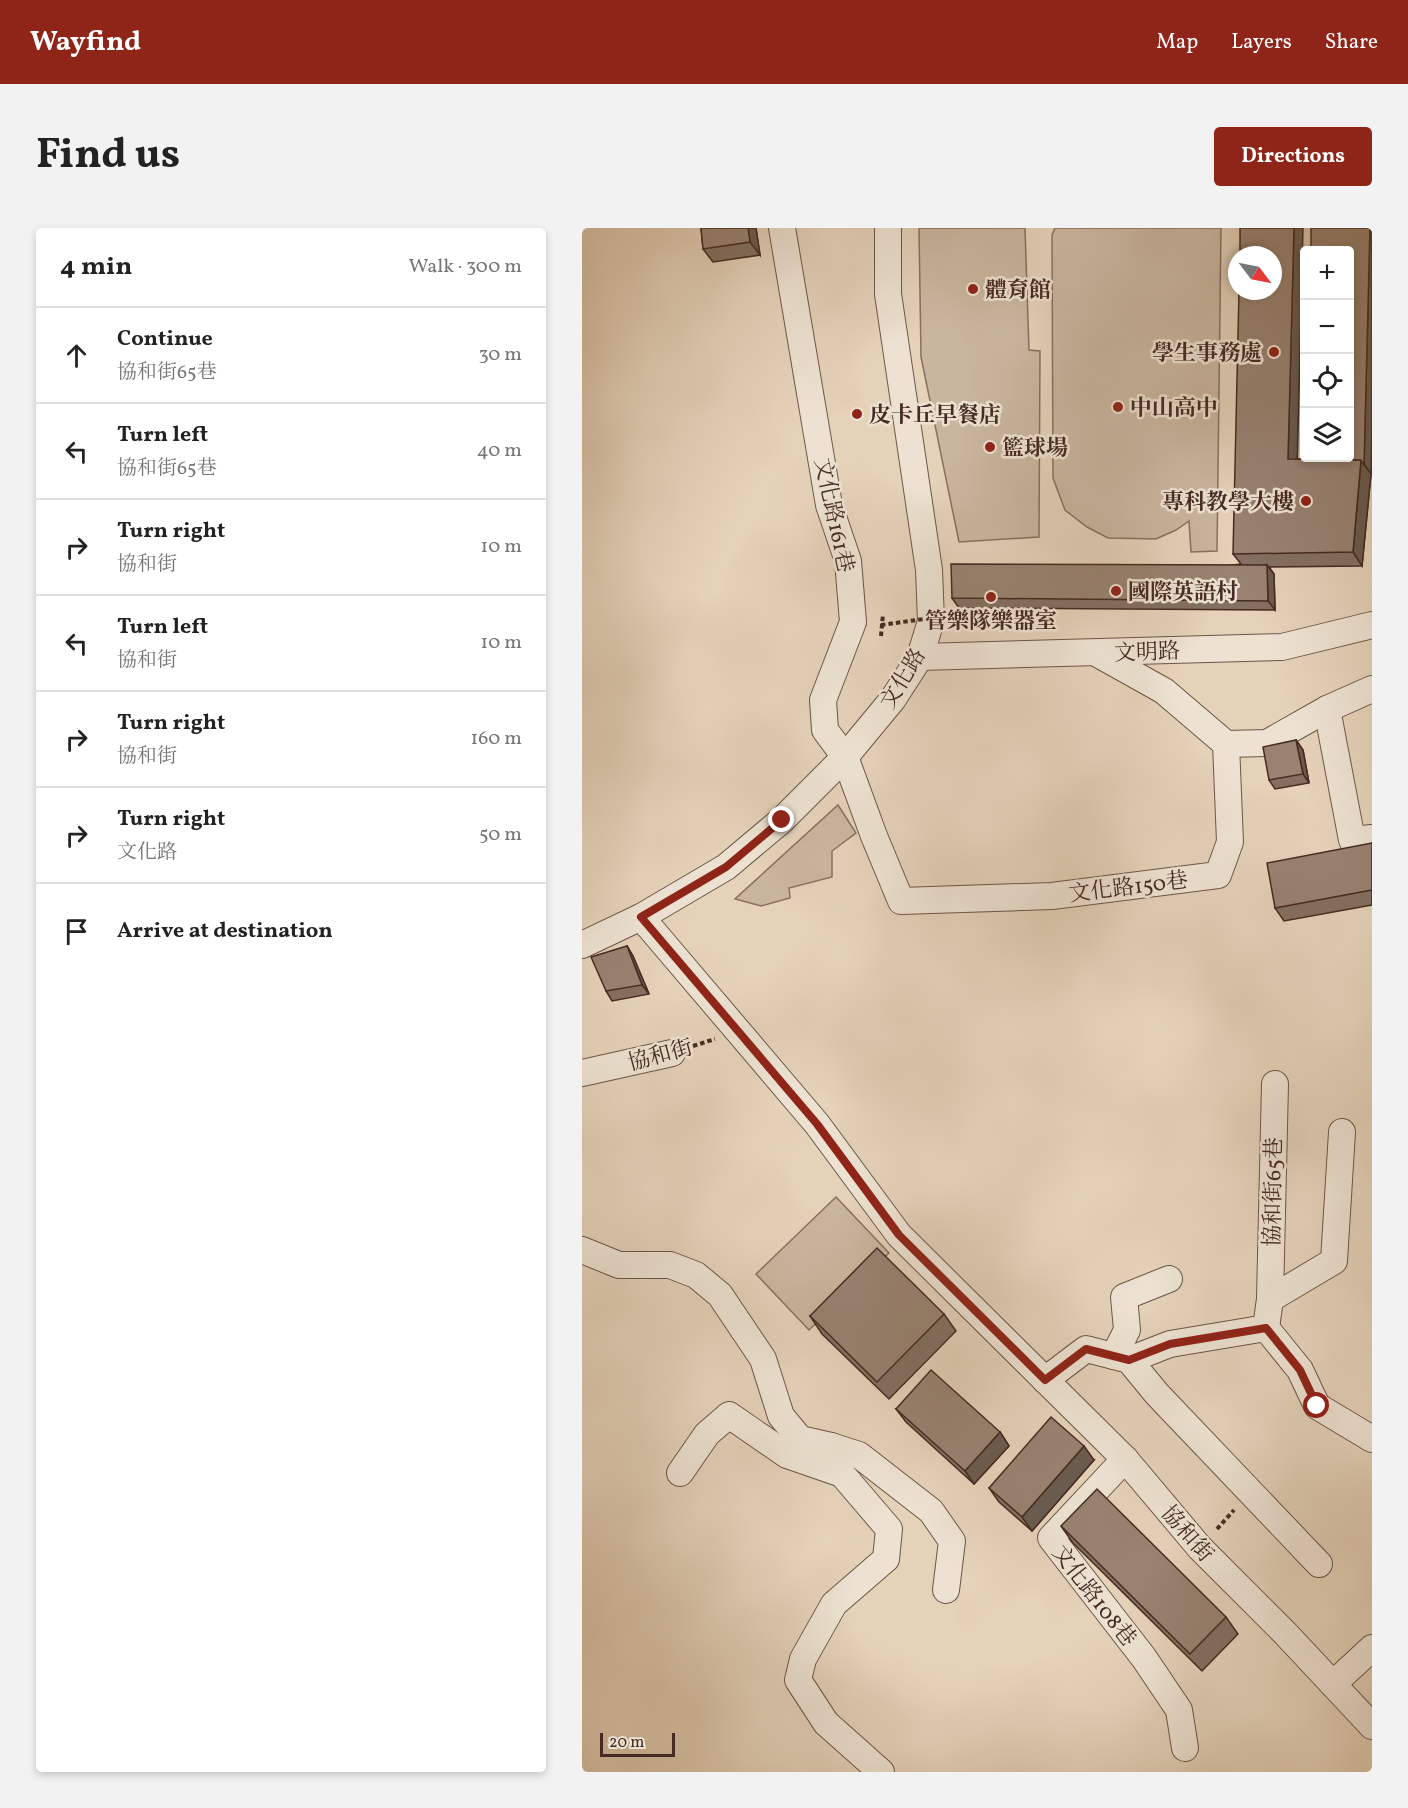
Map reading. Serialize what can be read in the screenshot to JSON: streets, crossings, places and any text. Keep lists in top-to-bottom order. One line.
{"streets":{"street":["文化路161巷","文明路","文化路","文化路150巷","協和街","協和街65巷","文化路108巷"]},"crossings":[["文化路161巷","文化路"],["文化路161巷","文化路150巷"],["文明路","文化路"],["文化路","文化路150巷"],["文化路","協和街"],["協和街","文化路108巷"]],"places":["體育館","學生事務處","中山高中","皮卡丘早餐店","籃球場","專科教學大樓","國際英語村","管樂隊樂器室"],"scale_bar":"20 m","north":"bottom right","page":{"header":"Wayfind","nav":["Map","Layers","Share"],"title":"Find us","buttons":"Directions","heading":["4 min","Walk · 300 m"],"map_buttons":["+","−"],"list":[["Continue","協和街65巷","30 m"],["Turn left","協和街65巷","40 m"],["Turn right","協和街","10 m"],["Turn left","協和街","10 m"],["Turn right","協和街","160 m"],["Turn right","文化路","50 m"],"Arrive at destination"],"scale":"20 m"}}
